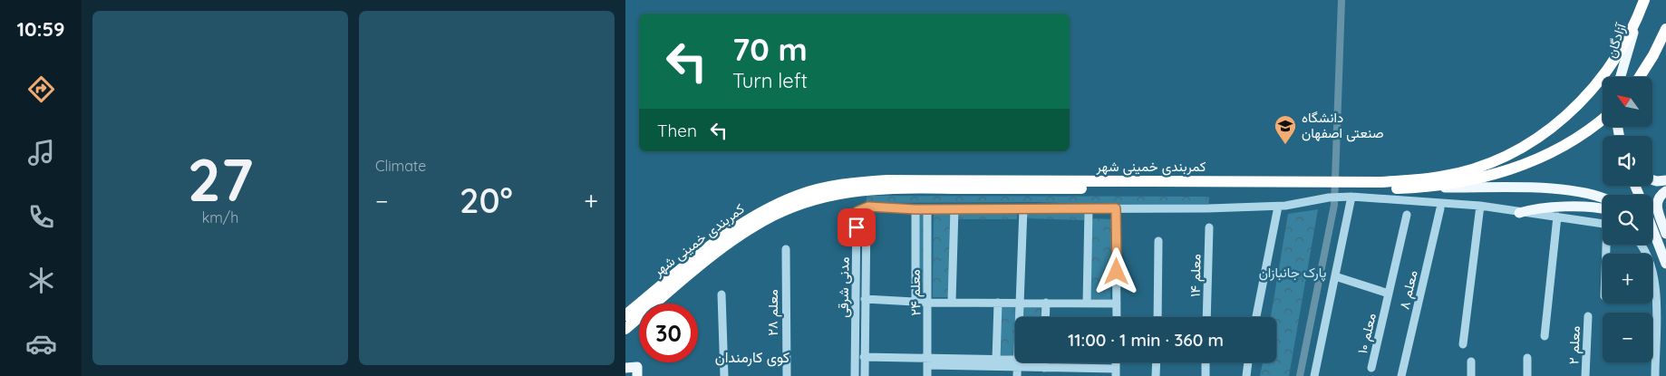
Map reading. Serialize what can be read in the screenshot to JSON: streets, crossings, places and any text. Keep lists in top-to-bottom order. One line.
{"streets":{"highway":["کمربندی خمینی شهر"],"main road":["آزادگان"],"street":["معلم ۱۴","مدنی شرقی","معلم ۸","معلم ۲۴","معلم ۲۸","معلم ۱۰","معلم ۲"]},"crossings":[["آزادگان","کمربندی خمینی شهر"]],"districts":["کوی کارمندان"],"parks":["پارک جانبازان"],"places":{"school or university":["دانشگاه صنعتی اصفهان"]},"north":"top left","page":{"tabs":"10:59","tile":[["27","km/h"],"Climate"],"turn":["70 m","Turn left"],"map_buttons":["+","−"],"then":"Then","heat":["−","20°","+"],"limit":"30","trip":"11:00 · 1 min · 360 m"}}
